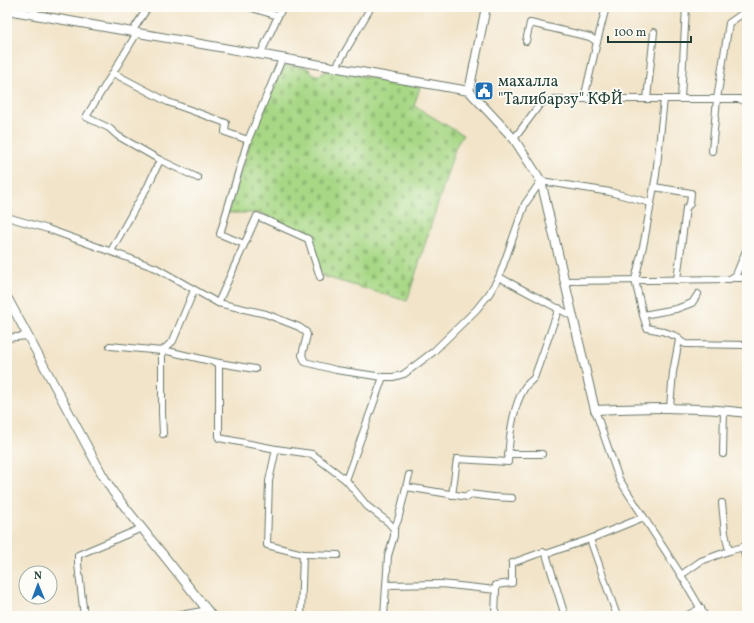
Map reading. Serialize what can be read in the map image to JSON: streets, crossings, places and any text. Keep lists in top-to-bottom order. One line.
{"places":{"public building":["махалла \"Талибарзу\" КФЙ"]},"scale_bar":"100 m","north":"top"}
